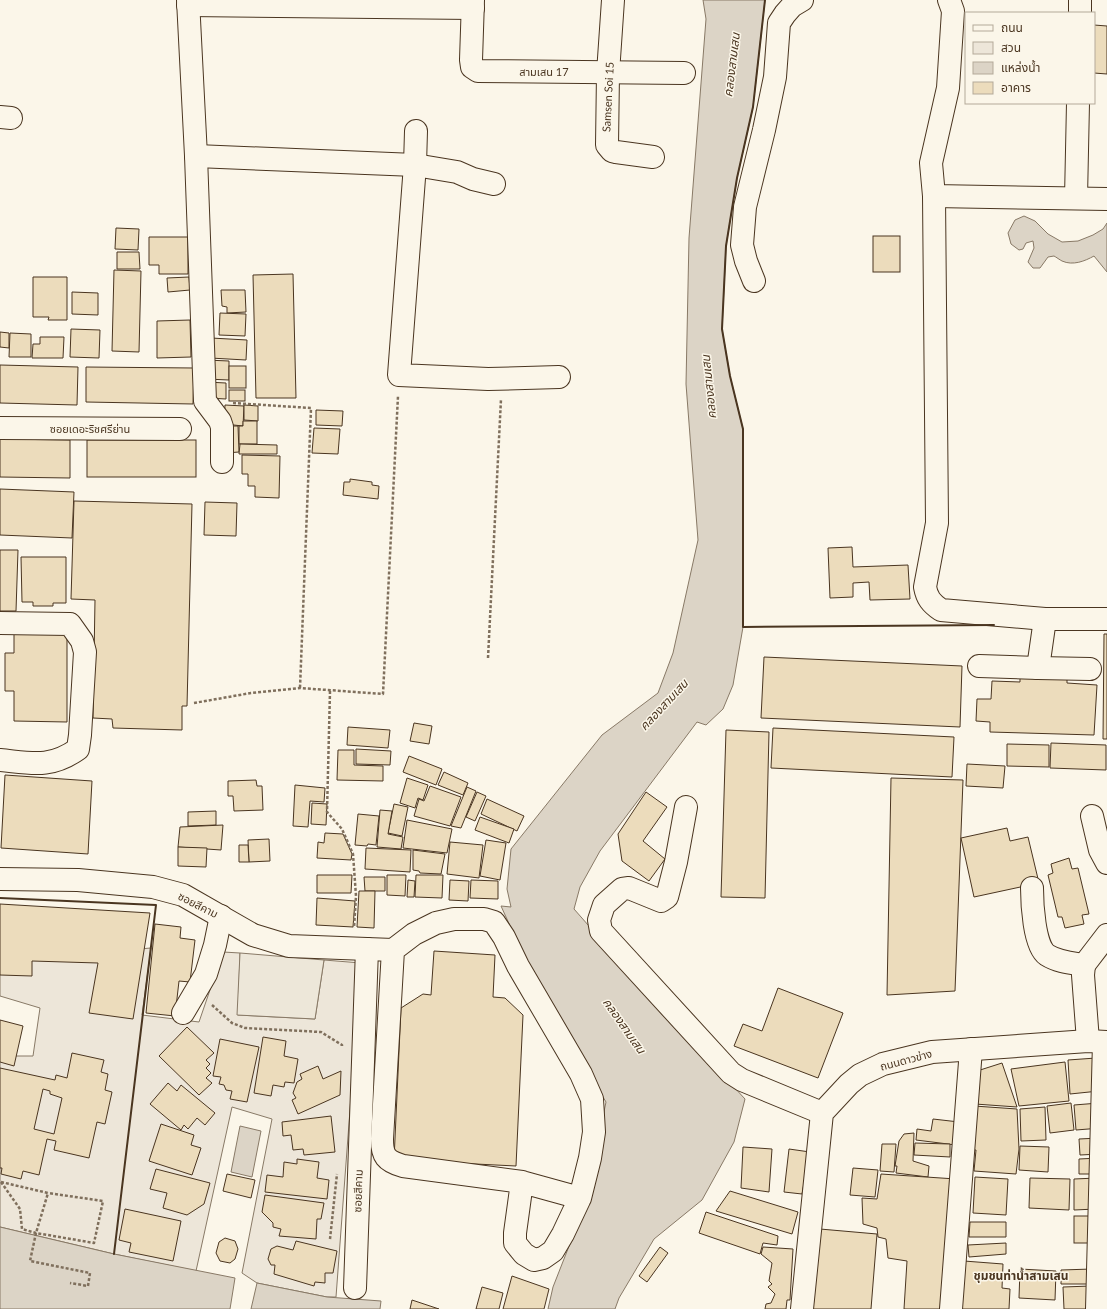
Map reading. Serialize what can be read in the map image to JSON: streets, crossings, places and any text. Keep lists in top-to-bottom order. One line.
{"streets":{"street":["สามเสน 17","Samsen Soi 15","ซอยเดอะริชศรีย่าน","ซอยสีคาม","ถนนดาวข่าง"]},"crossings":[["สามเสน 17","Samsen Soi 15"]],"districts":["ชุมชนท่าน้ำสามเสน"],"water":["คลองสามเสน"],"legend":["ถนน","สวน","แหล่งน้ำ","อาคาร"]}
